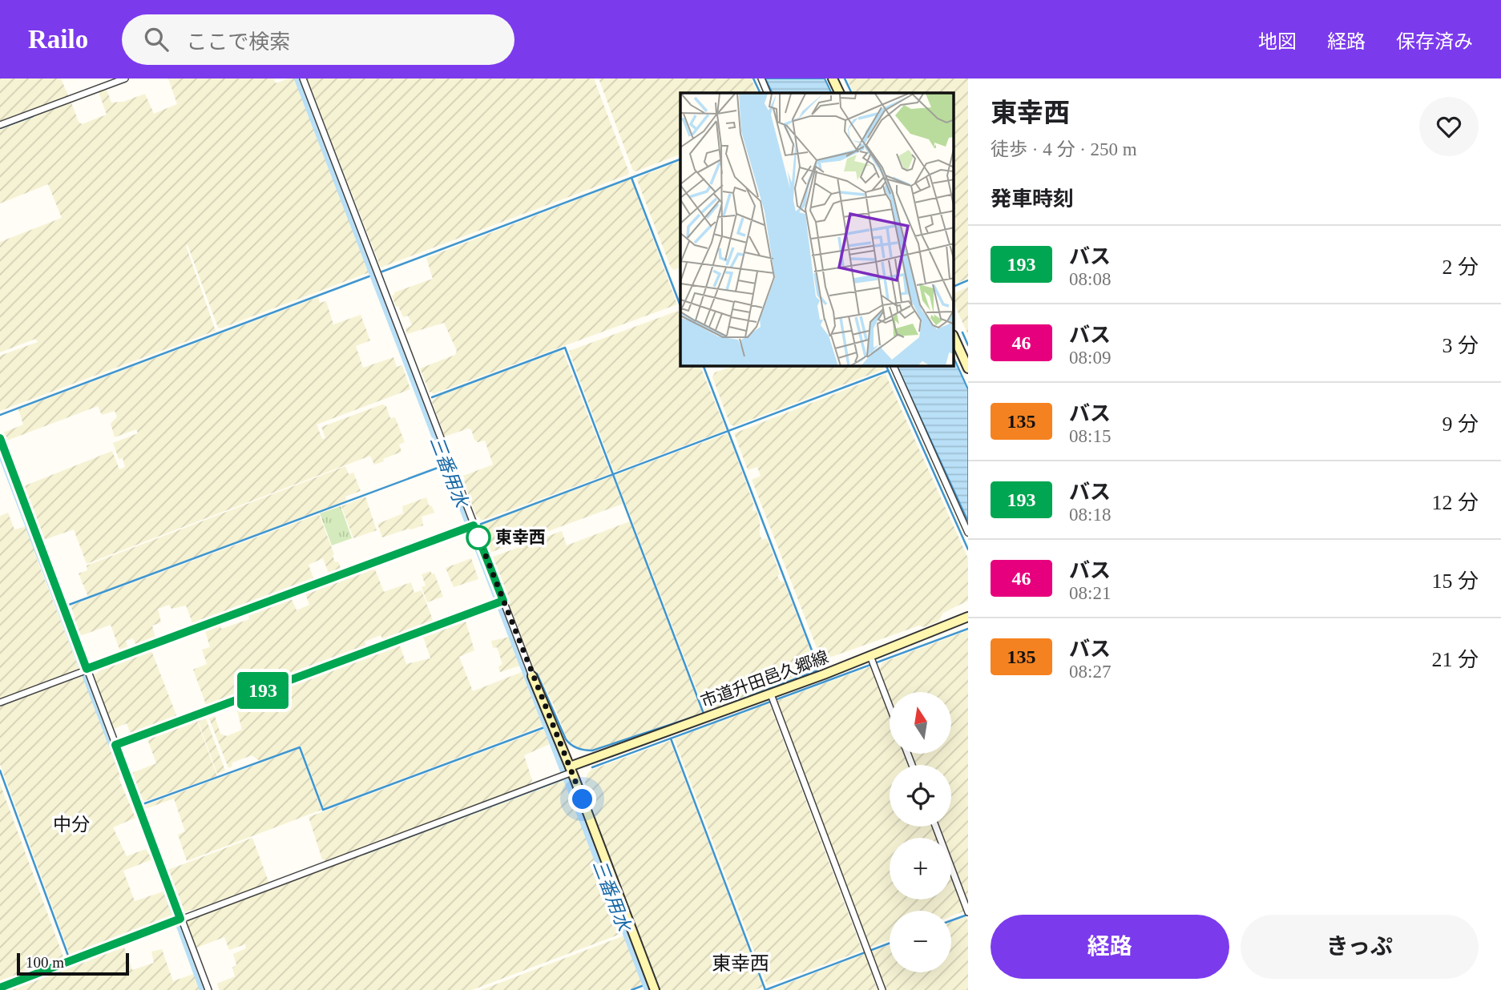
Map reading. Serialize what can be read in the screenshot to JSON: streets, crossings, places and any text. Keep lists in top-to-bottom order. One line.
{"streets":{"street":["市道升田邑久郷線"]},"districts":["中分","東幸西"],"water":["三番用水"],"places":["東幸西"],"lines":["bus line 193"],"scale_bar":"100 m","north":"top","page":{"header":"Railo","search":"ここで検索","nav":["地図","経路","保存済み"],"on_map":"193","heading":[["東幸西","徒歩 · 4 分 · 250 m"],"発車時刻"],"list":[{"mark":"193","name":"バス","note":"08:08","value":"2 分"},{"mark":"46","name":"バス","note":"08:09","value":"3 分"},{"mark":"135","name":"バス","note":"08:15","value":"9 分"},{"mark":"193","name":"バス","note":"08:18","value":"12 分"},{"mark":"46","name":"バス","note":"08:21","value":"15 分"},{"mark":"135","name":"バス","note":"08:27","value":"21 分"}],"map_buttons":["+","−"],"buttons":["経路","きっぷ"],"scale":"100 m"}}
